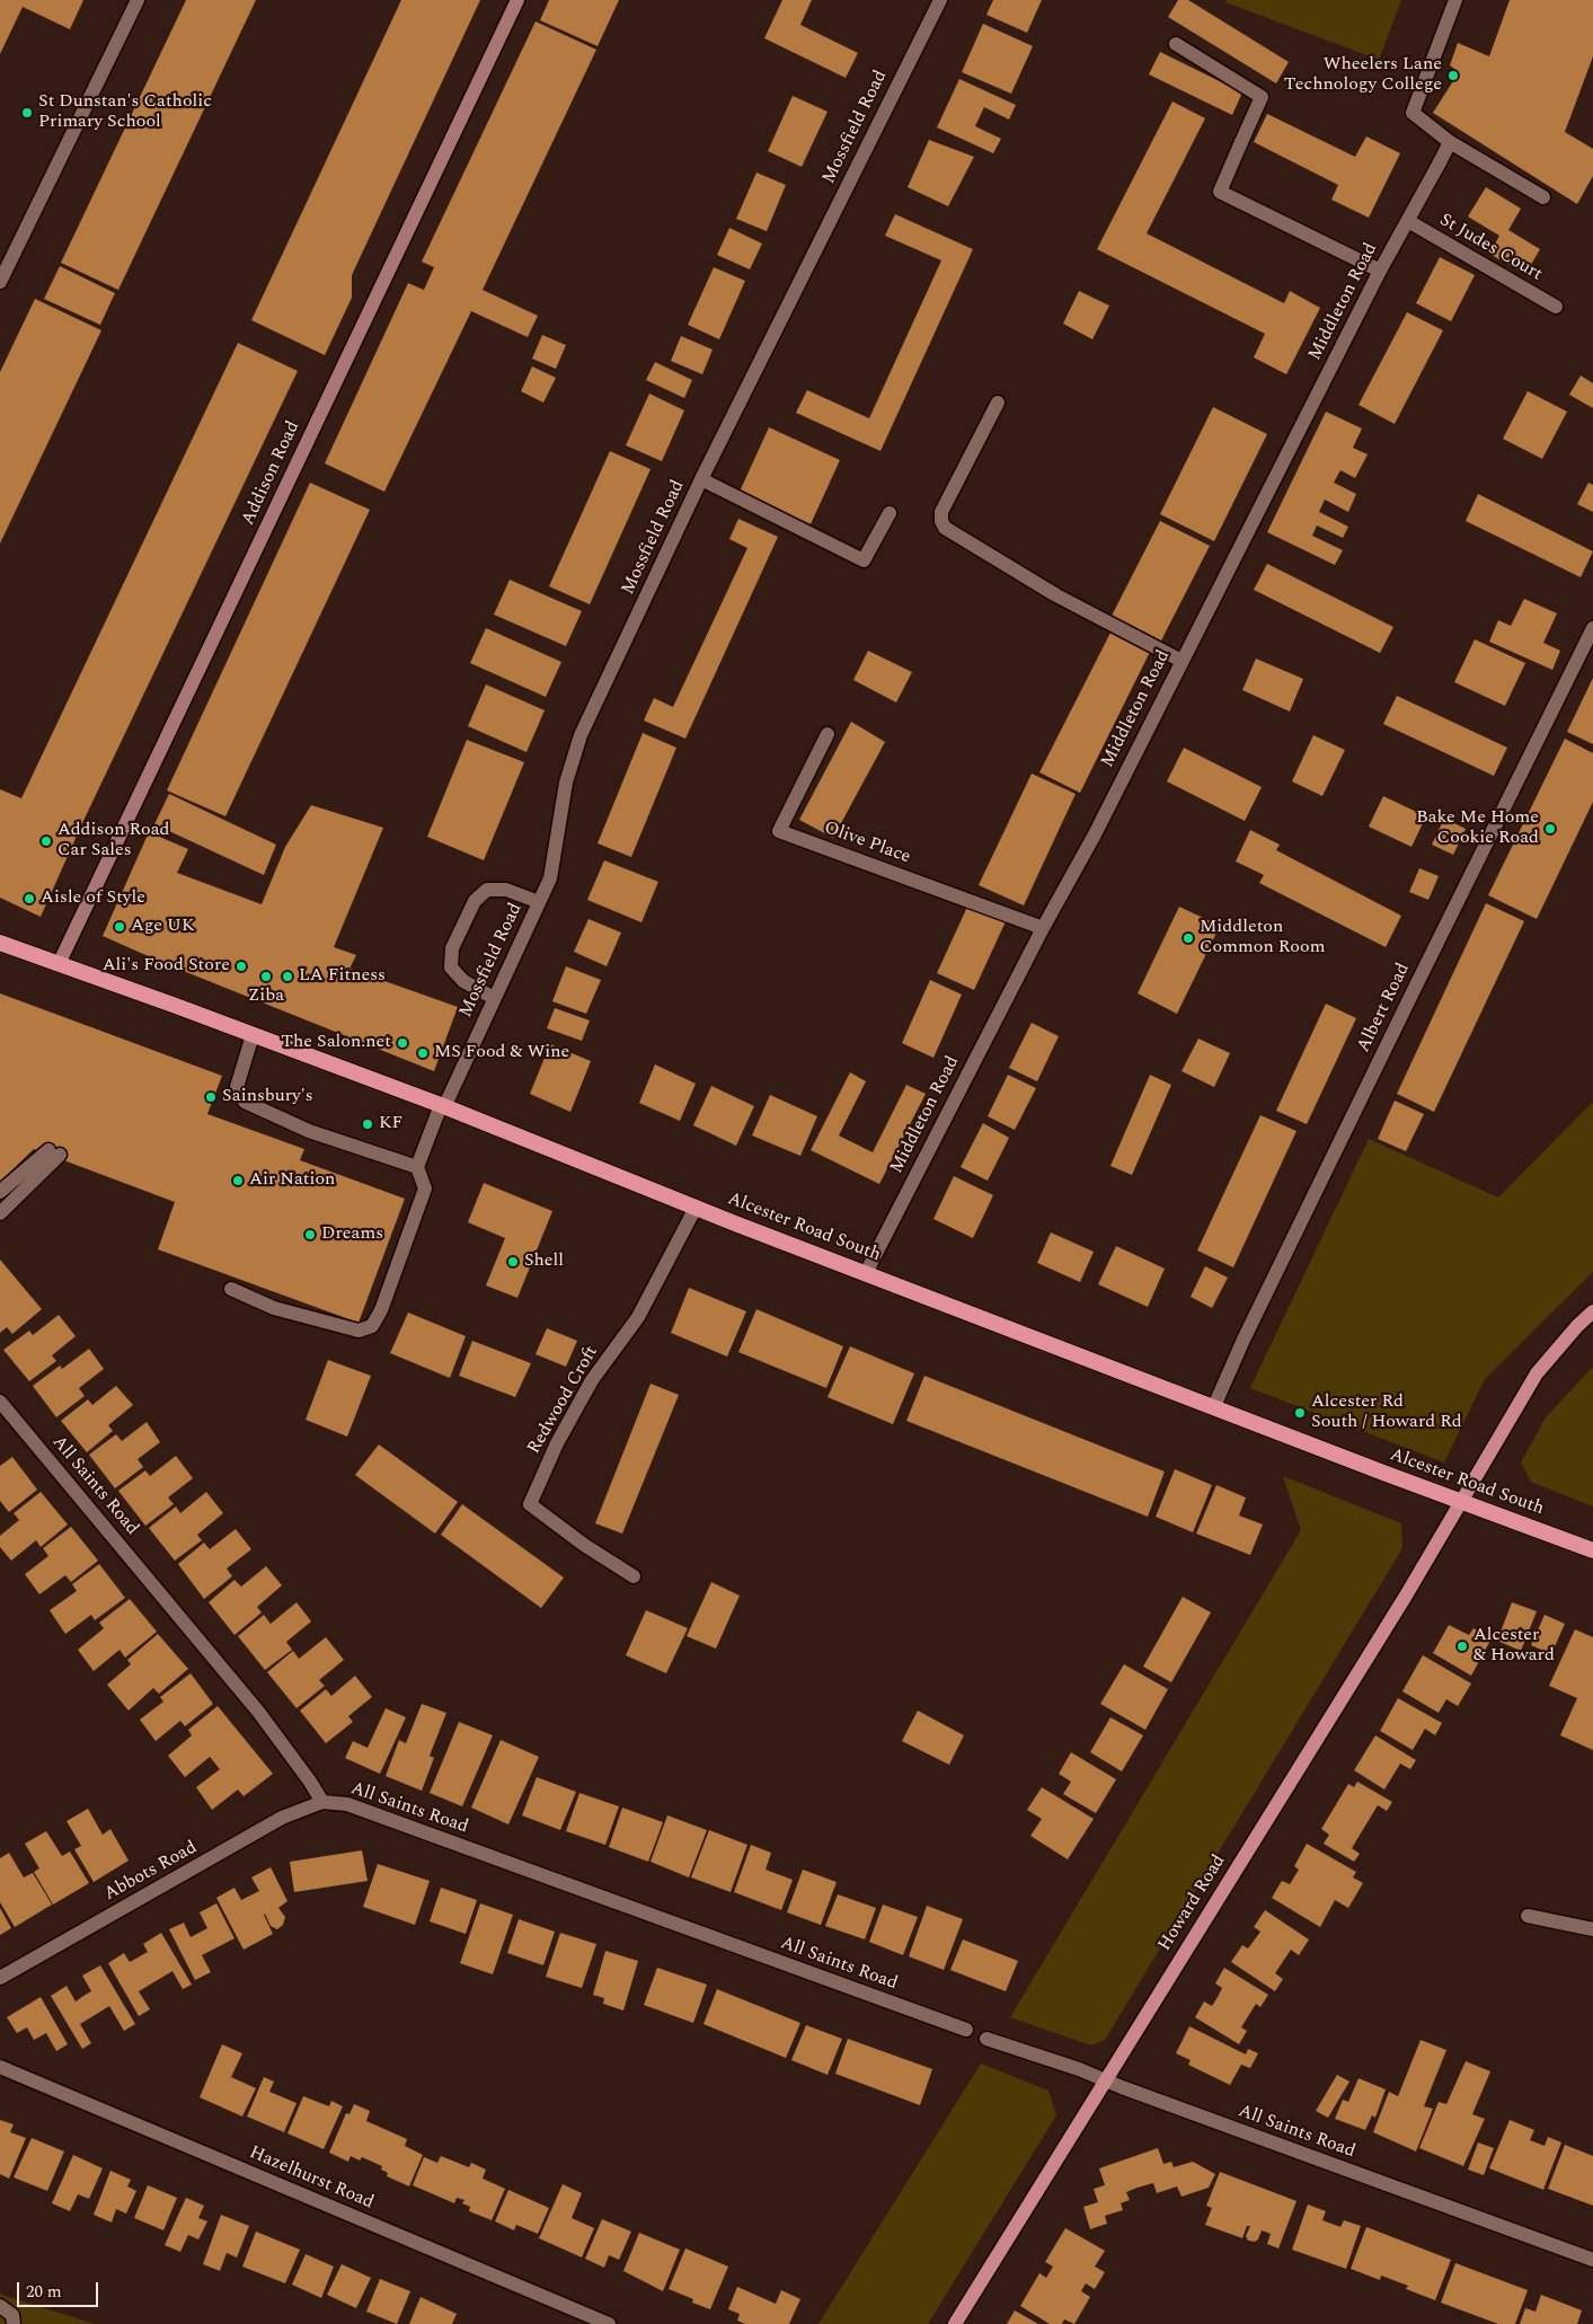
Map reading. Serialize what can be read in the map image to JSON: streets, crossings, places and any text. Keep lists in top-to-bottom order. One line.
{"streets":{"highway":["Alcester Road South"],"main road":["Addison Road","Howard Road"],"street":["Mossfield Road","St Judes Court","Middleton Road","Olive Place","Albert Road","Redwood Croft","All Saints Road","Abbots Road","Hazelhurst Road"]},"crossings":[["Mossfield Road","Alcester Road South"],["St Judes Court","Middleton Road"],["Middleton Road","Olive Place"],["Middleton Road","Alcester Road South"],["Addison Road","Alcester Road South"],["Albert Road","Alcester Road South"],["Alcester Road South","Redwood Croft"],["Alcester Road South","Howard Road"],["All Saints Road","Abbots Road"],["All Saints Road","Howard Road"]],"places":["Wheelers Lane Technology College","St Dunstan's Catholic Primary School","Bake Me Home Cookie Road","Addison Road Car Sales","Aisle of Style","Age UK","Middleton Common Room","Ali's Food Store","Ziba","LA Fitness","The Salon.net","MS Food & Wine","Sainsbury's","KF","Air Nation","Dreams","Shell","Alcester Rd South / Howard Rd","Alcester & Howard"],"scale_bar":"20 m"}
